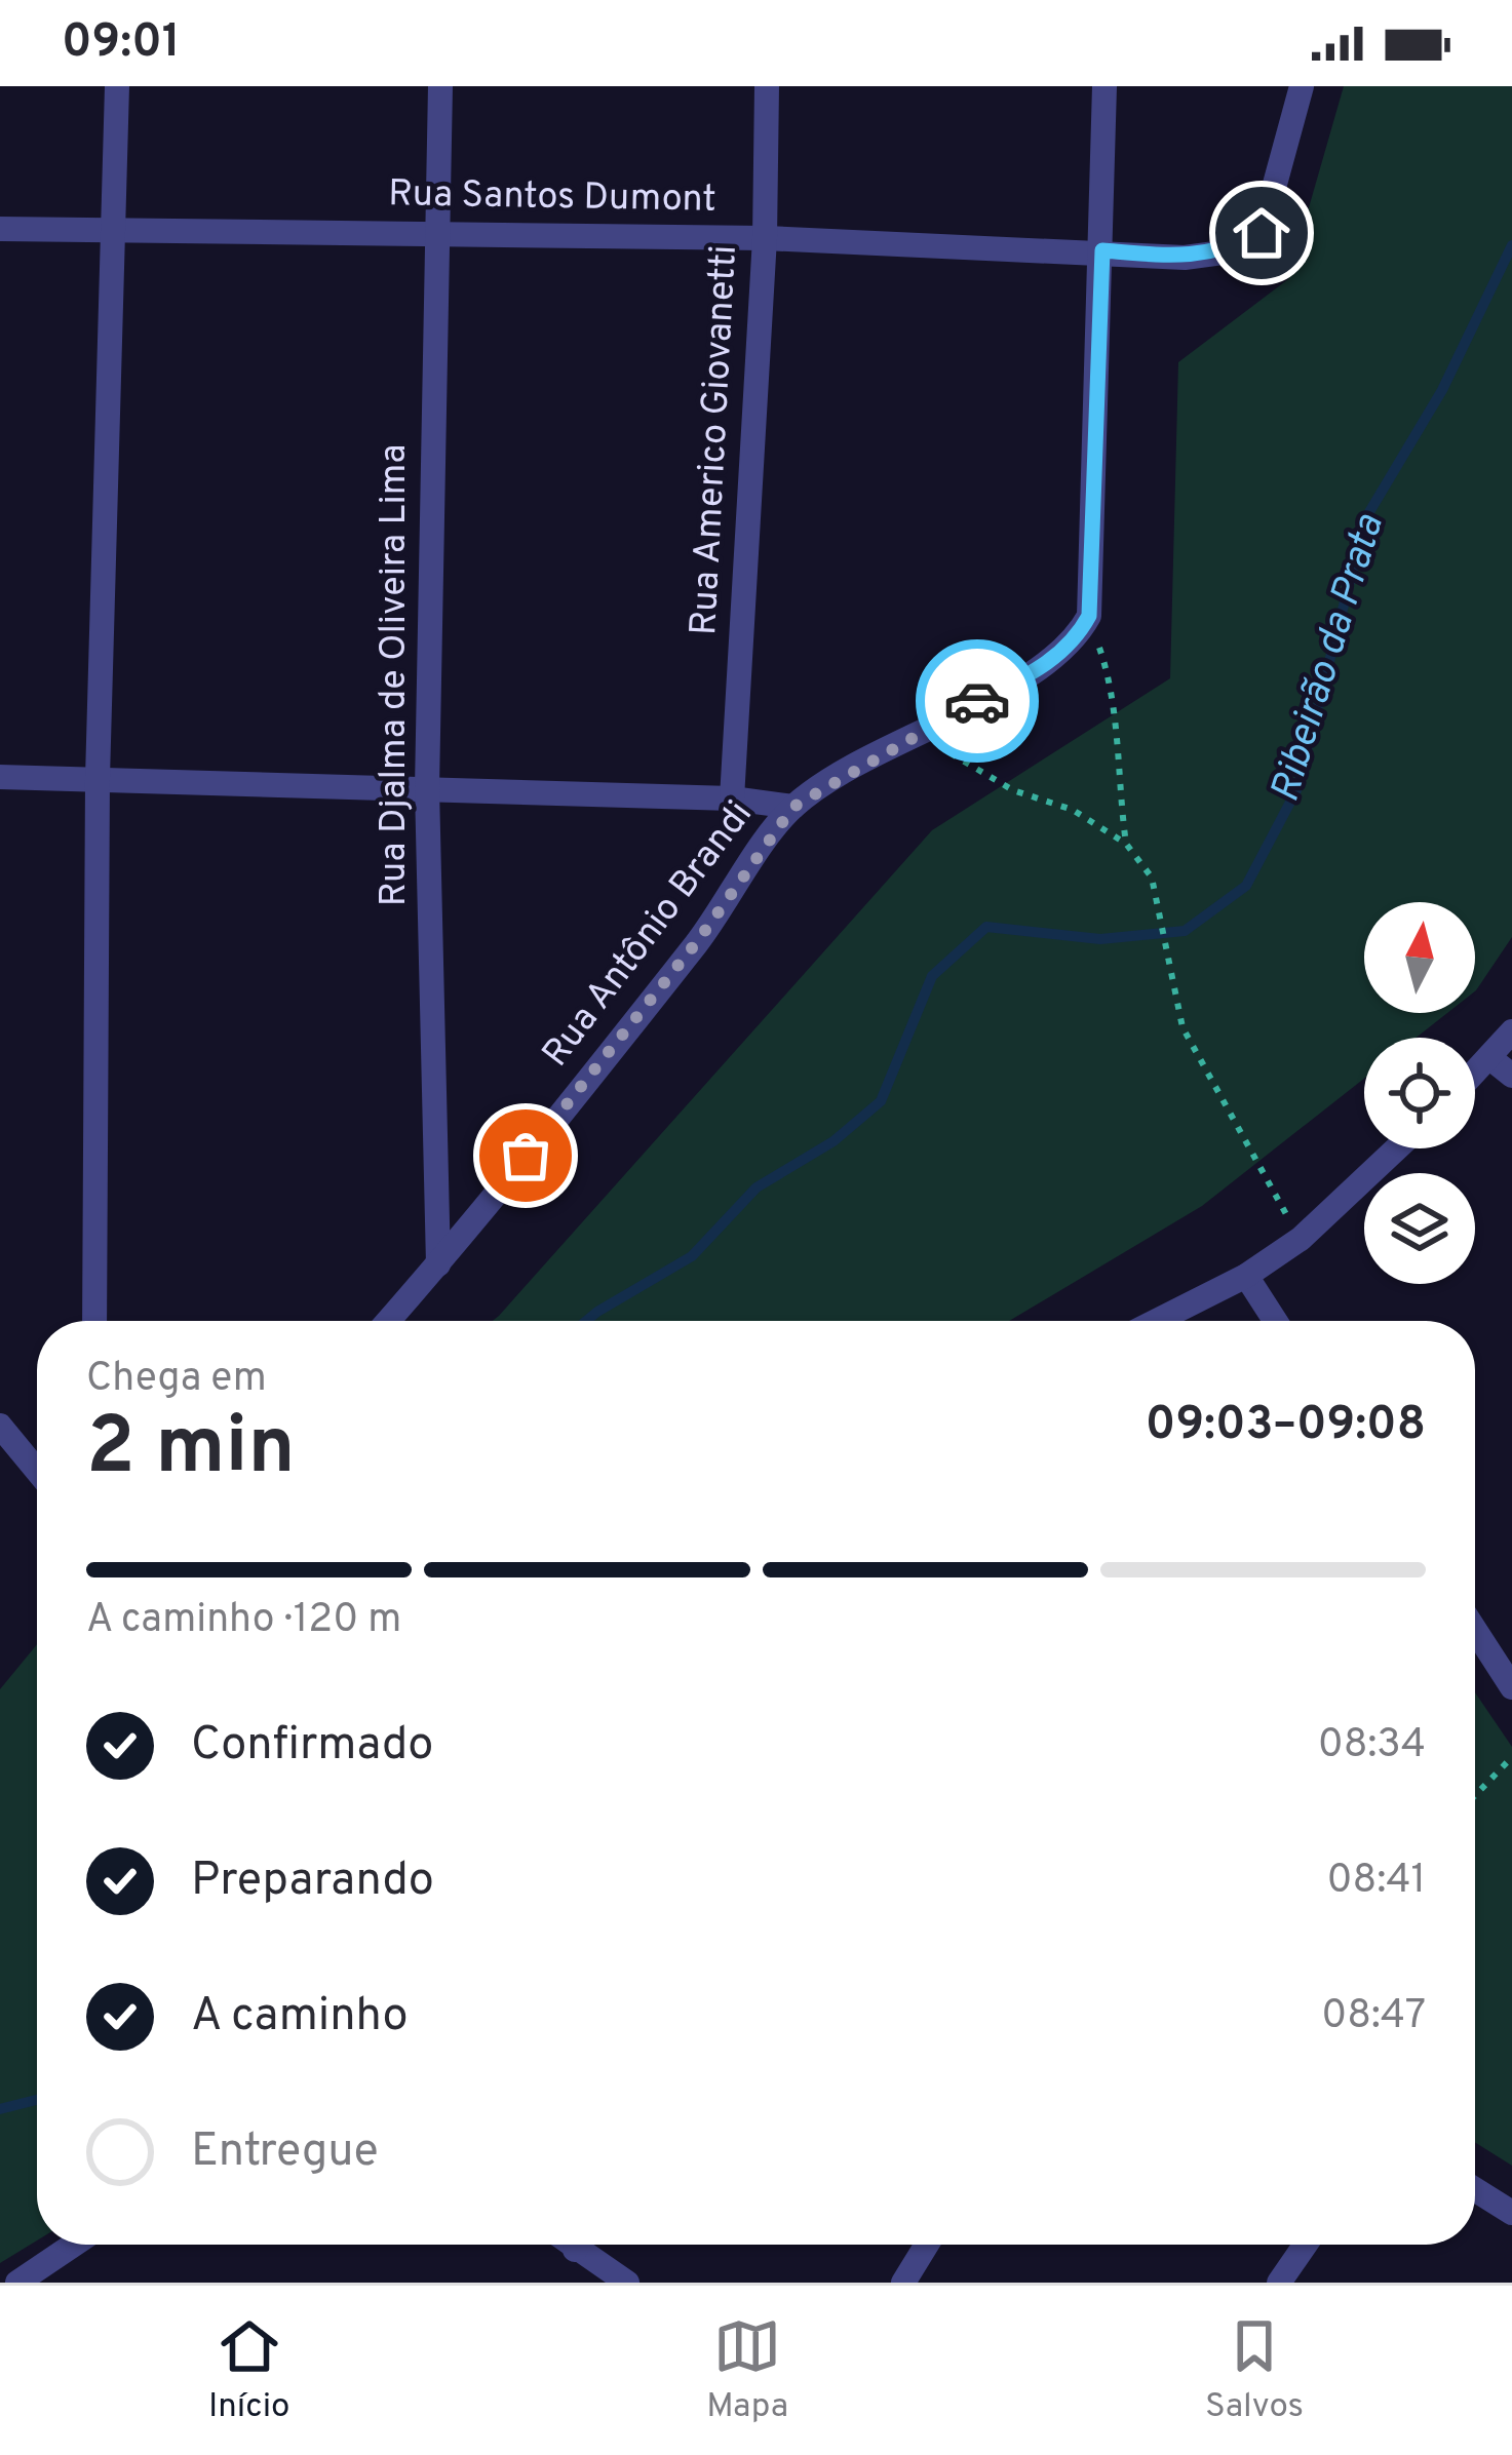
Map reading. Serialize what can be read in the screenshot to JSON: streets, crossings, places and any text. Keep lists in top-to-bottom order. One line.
{"streets":{"street":["Rua Santos Dumont","Rua Americo Giovanetti","Rua Djalma de Oliveira Lima","Rua Antônio Brandi"]},"crossings":[["Rua Santos Dumont","Rua Americo Giovanetti"],["Rua Santos Dumont","Rua Djalma de Oliveira Lima"],["Rua Djalma de Oliveira Lima","Rua Antônio Brandi"]],"water":["Ribeirão da Prata"],"north":"top","page":{"status":"09:01","heading":["2 min","Chega em","09:03–09:08"],"bar":"A caminho · 120 m","list":[["Confirmado","08:34"],["Preparando","08:41"],["A caminho","08:47"],"Entregue"],"tabs":["Início","Mapa","Salvos"]}}
